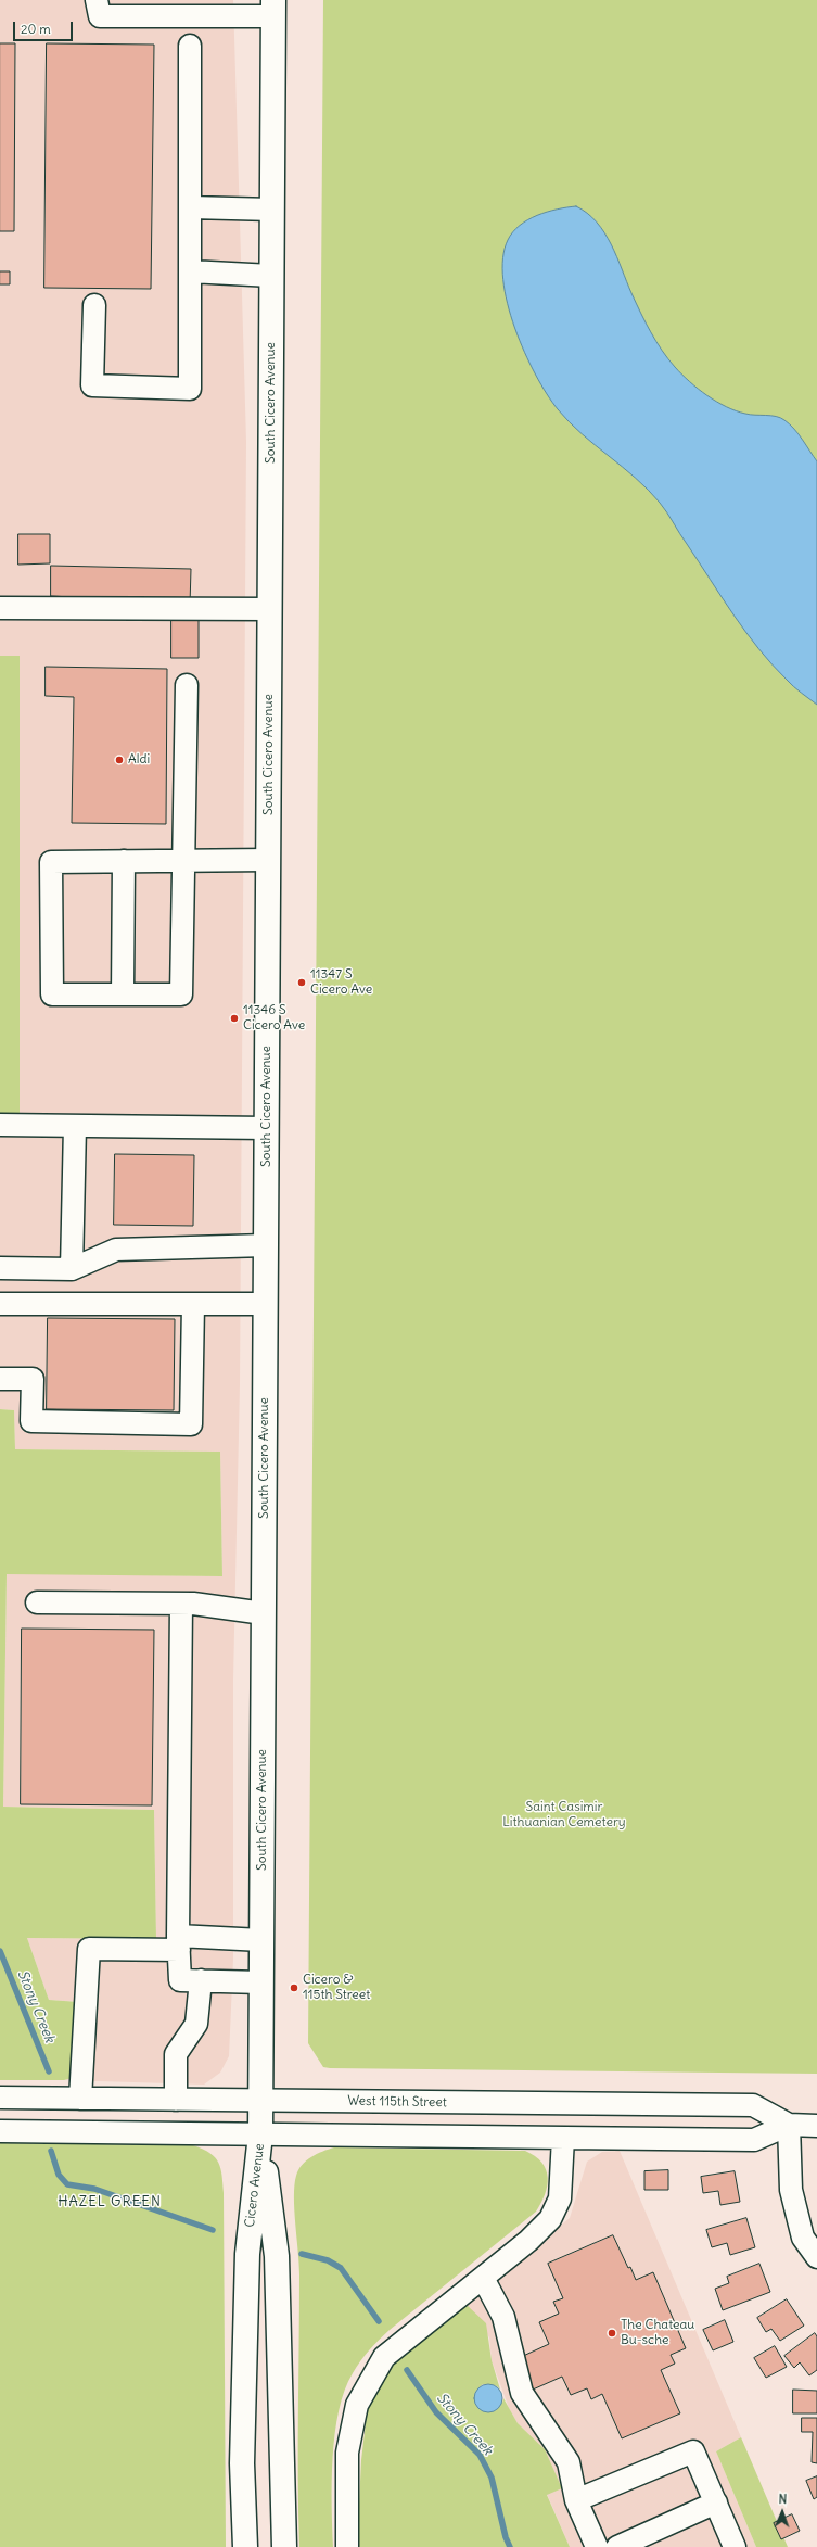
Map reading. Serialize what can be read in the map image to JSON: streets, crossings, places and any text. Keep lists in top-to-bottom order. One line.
{"streets":{"main road":["South Cicero Avenue","Cicero Avenue"],"street":["West 115th Street"]},"crossings":[["South Cicero Avenue","West 115th Street"],["South Cicero Avenue","Cicero Avenue"],["West 115th Street","Cicero Avenue"]],"districts":["HAZEL GREEN"],"water":["Stony Creek"],"parks":["Saint Casimir Lithuanian Cemetery"],"places":["Aldi","11347 S Cicero Ave","11346 S Cicero Ave","Cicero & 115th Street","The Chateau Bu-sche"],"scale_bar":"20 m","north":"top"}
